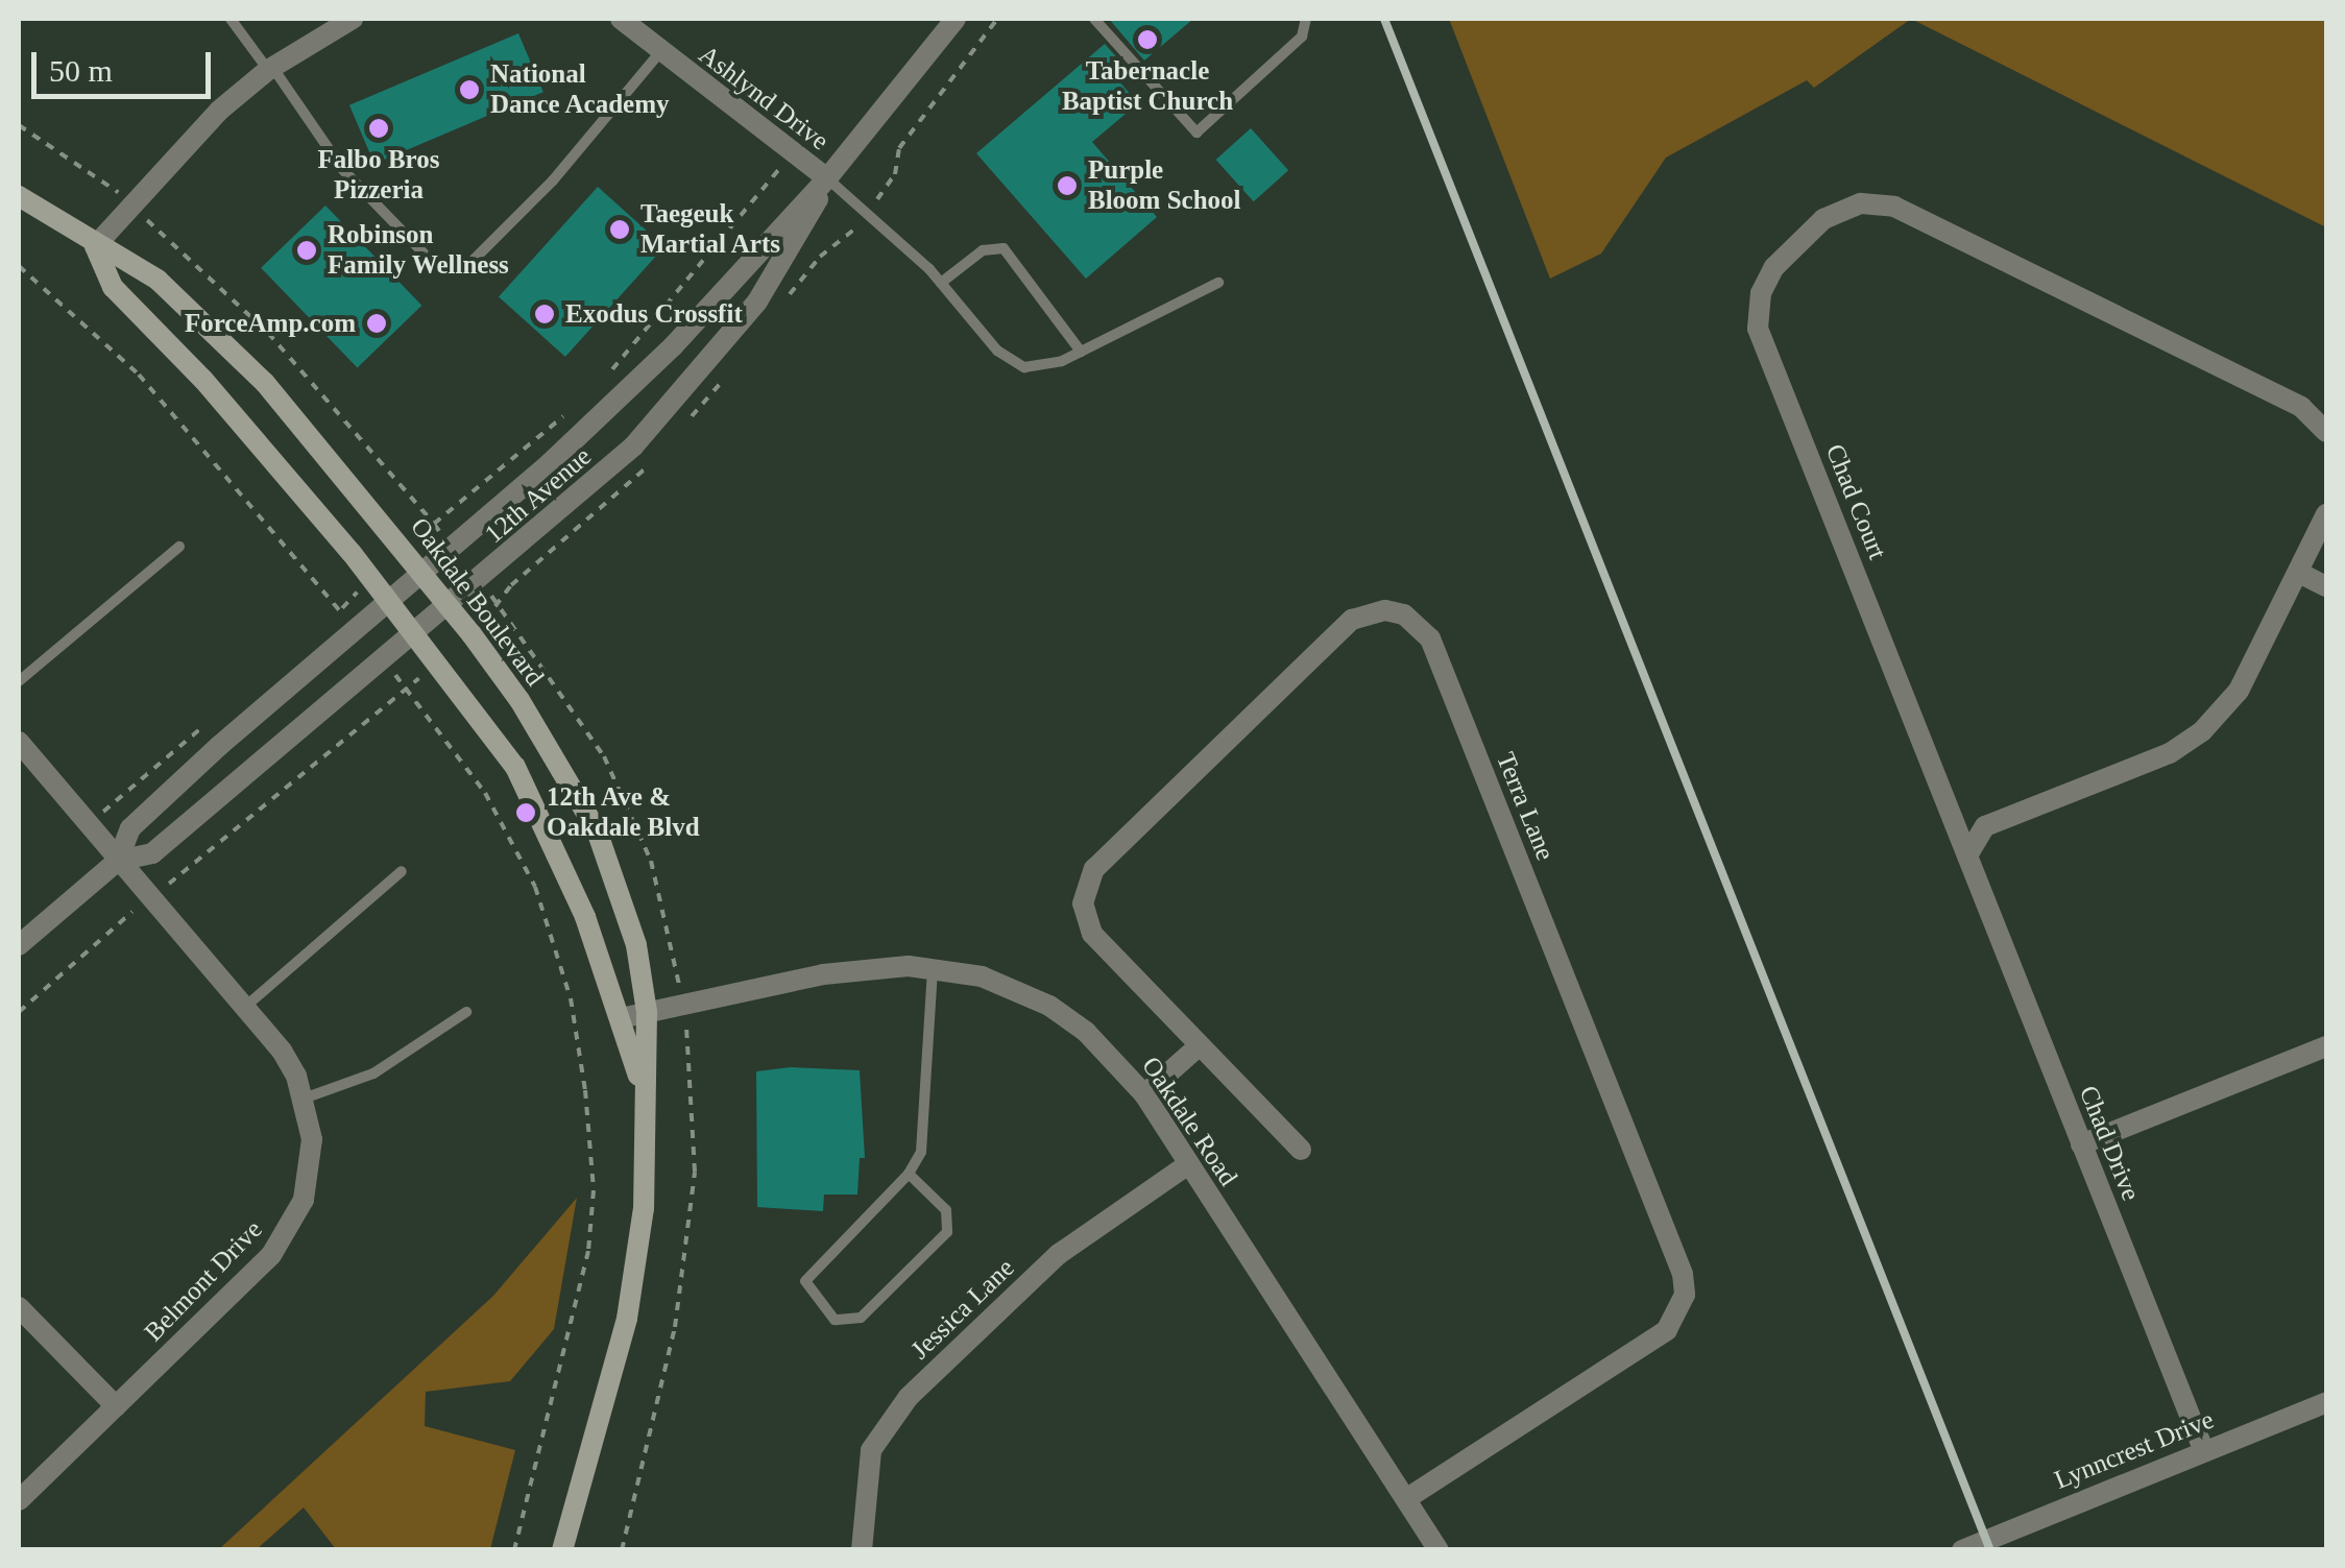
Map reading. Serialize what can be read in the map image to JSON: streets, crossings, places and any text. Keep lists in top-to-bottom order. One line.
{"streets":{"main road":["Oakdale Boulevard"],"street":["Ashlynd Drive","12th Avenue","Chad Court","Terra Lane","Oakdale Road","Chad Drive","Belmont Drive","Jessica Lane","Lynncrest Drive"]},"crossings":[["Ashlynd Drive","12th Avenue"],["12th Avenue","Oakdale Boulevard"],["12th Avenue","Belmont Drive"],["Chad Court","Chad Drive"],["Oakdale Boulevard","Oakdale Road"],["Terra Lane","Oakdale Road"],["Oakdale Road","Jessica Lane"],["Chad Drive","Lynncrest Drive"]],"places":["Tabernacle Baptist Church","National Dance Academy","Falbo Bros Pizzeria","Purple Bloom School","Taegeuk Martial Arts","Robinson Family Wellness","Exodus Crossfit","ForceAmp.com","12th Ave & Oakdale Blvd"],"scale_bar":"50 m"}
